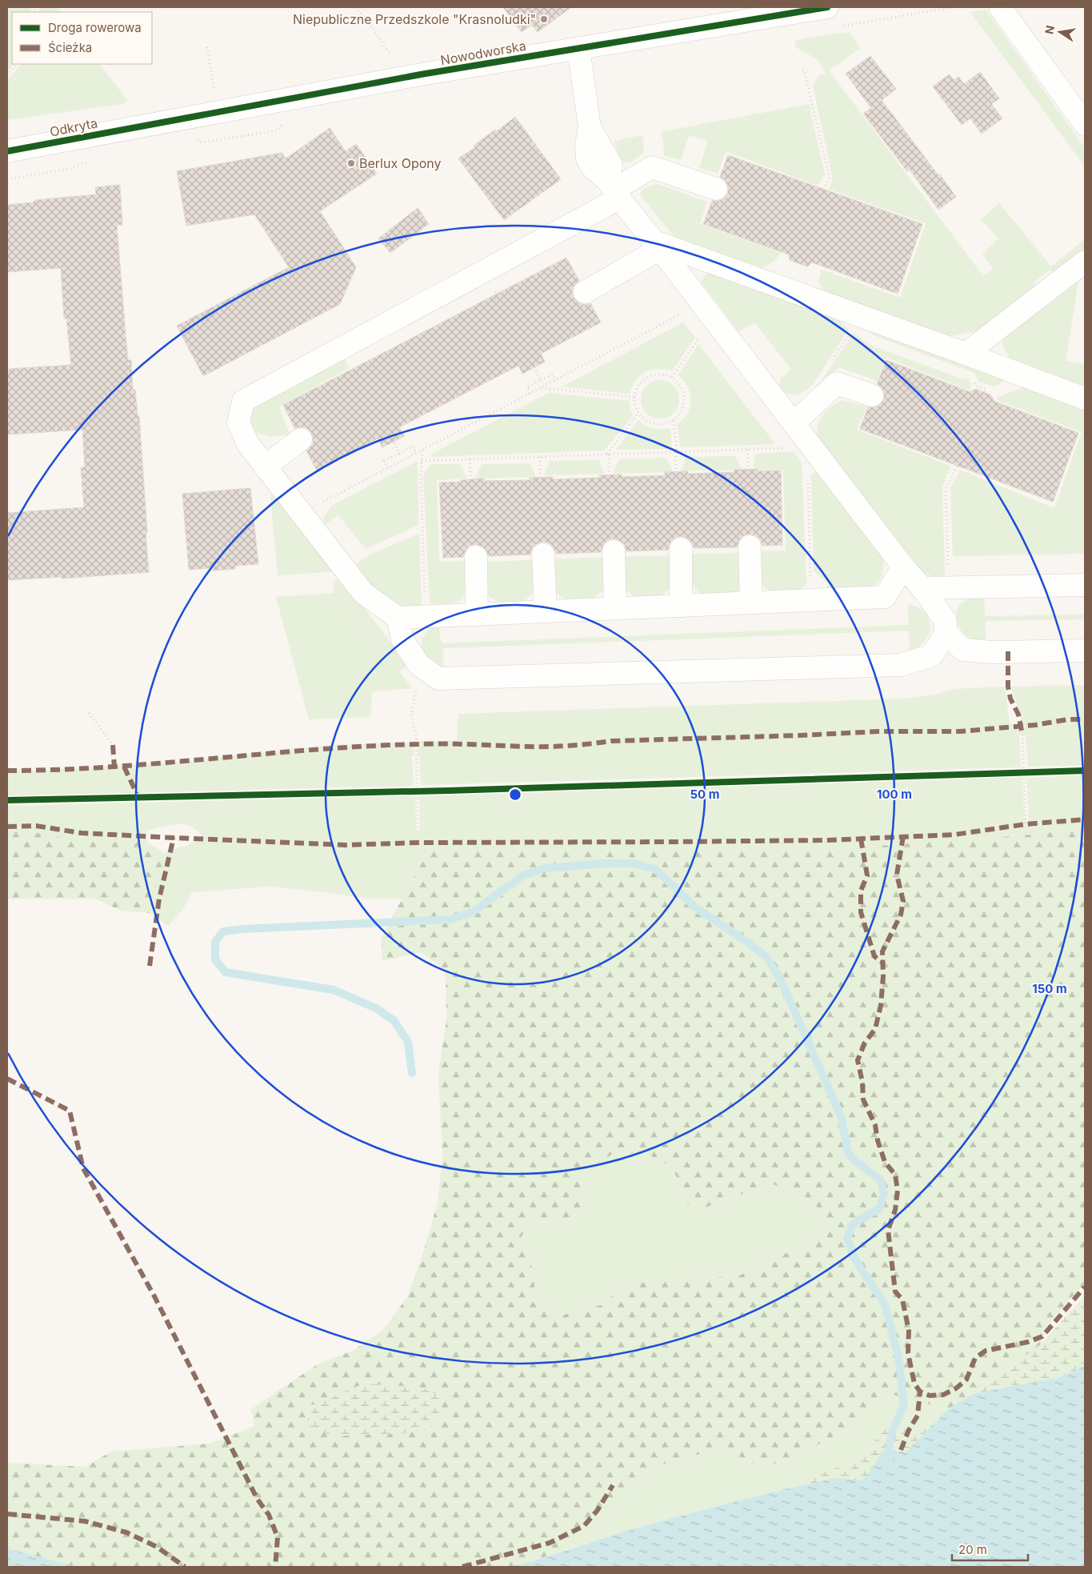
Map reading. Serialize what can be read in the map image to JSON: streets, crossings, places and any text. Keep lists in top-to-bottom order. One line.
{"streets":{"street":["Nowodworska","Odkryta"]},"crossings":[["Nowodworska","Odkryta"]],"places":["Niepubliczne Przedszkole \"Krasnoludki\"","Berlux Opony"],"legend":["Droga rowerowa","Ścieżka"],"scale_bar":"20 m","north":"left","rings":["50 m","100 m","150 m"]}
